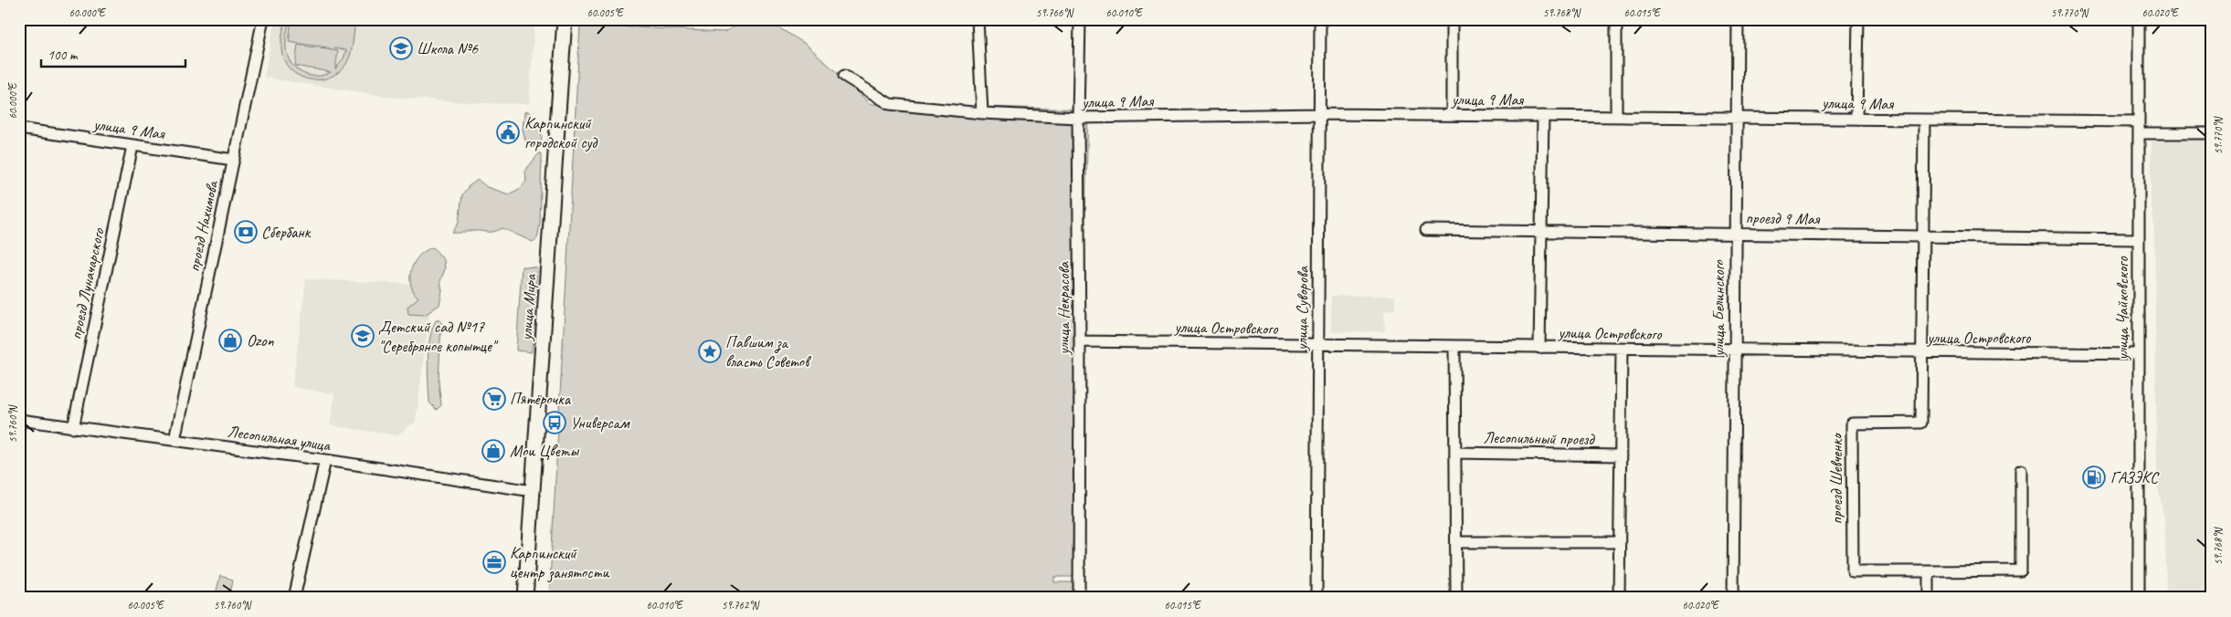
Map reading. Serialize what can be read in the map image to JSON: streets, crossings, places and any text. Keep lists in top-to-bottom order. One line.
{"streets":{"main road":["улица Мира"],"street":["улица 9 Мая","проезд 9 Мая","проезд Нахимова","проезд Луначарского","улица Некрасова","улица Суворова","улица Белинского","улица Чайковского","улица Островского","Лесопильная улица","Лесопильный проезд","проезд Шевченко"]},"crossings":[["улица 9 Мая","проезд Нахимова"],["улица 9 Мая","проезд Луначарского"],["улица 9 Мая","улица Некрасова"],["улица 9 Мая","улица Суворова"],["улица 9 Мая","улица Белинского"],["улица 9 Мая","улица Чайковского"],["проезд 9 Мая","улица Белинского"],["проезд 9 Мая","улица Чайковского"],["проезд Нахимова","Лесопильная улица"],["проезд Луначарского","Лесопильная улица"],["улица Мира","Лесопильная улица"],["улица Некрасова","улица Островского"],["улица Суворова","улица Островского"],["улица Белинского","улица Островского"],["улица Чайковского","улица Островского"],["улица Островского","проезд Шевченко"]],"places":{"school or university":["Школа №6","Детский сад №17 \"Серебряное копытце\""],"public building":["Карпинский городской суд"],"bank":["Сбербанк"],"shop":["Ozon","Мои Цветы"],"place":["Павшим за власть Советов"],"supermarket":["Пятёрочка"],"bus stop":["Универсам"],"fuel station":["ГАЗЭКС"],"office":["Карпинский центр занятости"]},"scale_bar":"100 m","coordinates":["60.000°E","60.005°E","59.766°N","60.010°E","59.768°N","60.015°E","59.770°N","60.020°E","59.760°N","59.762°N"]}
